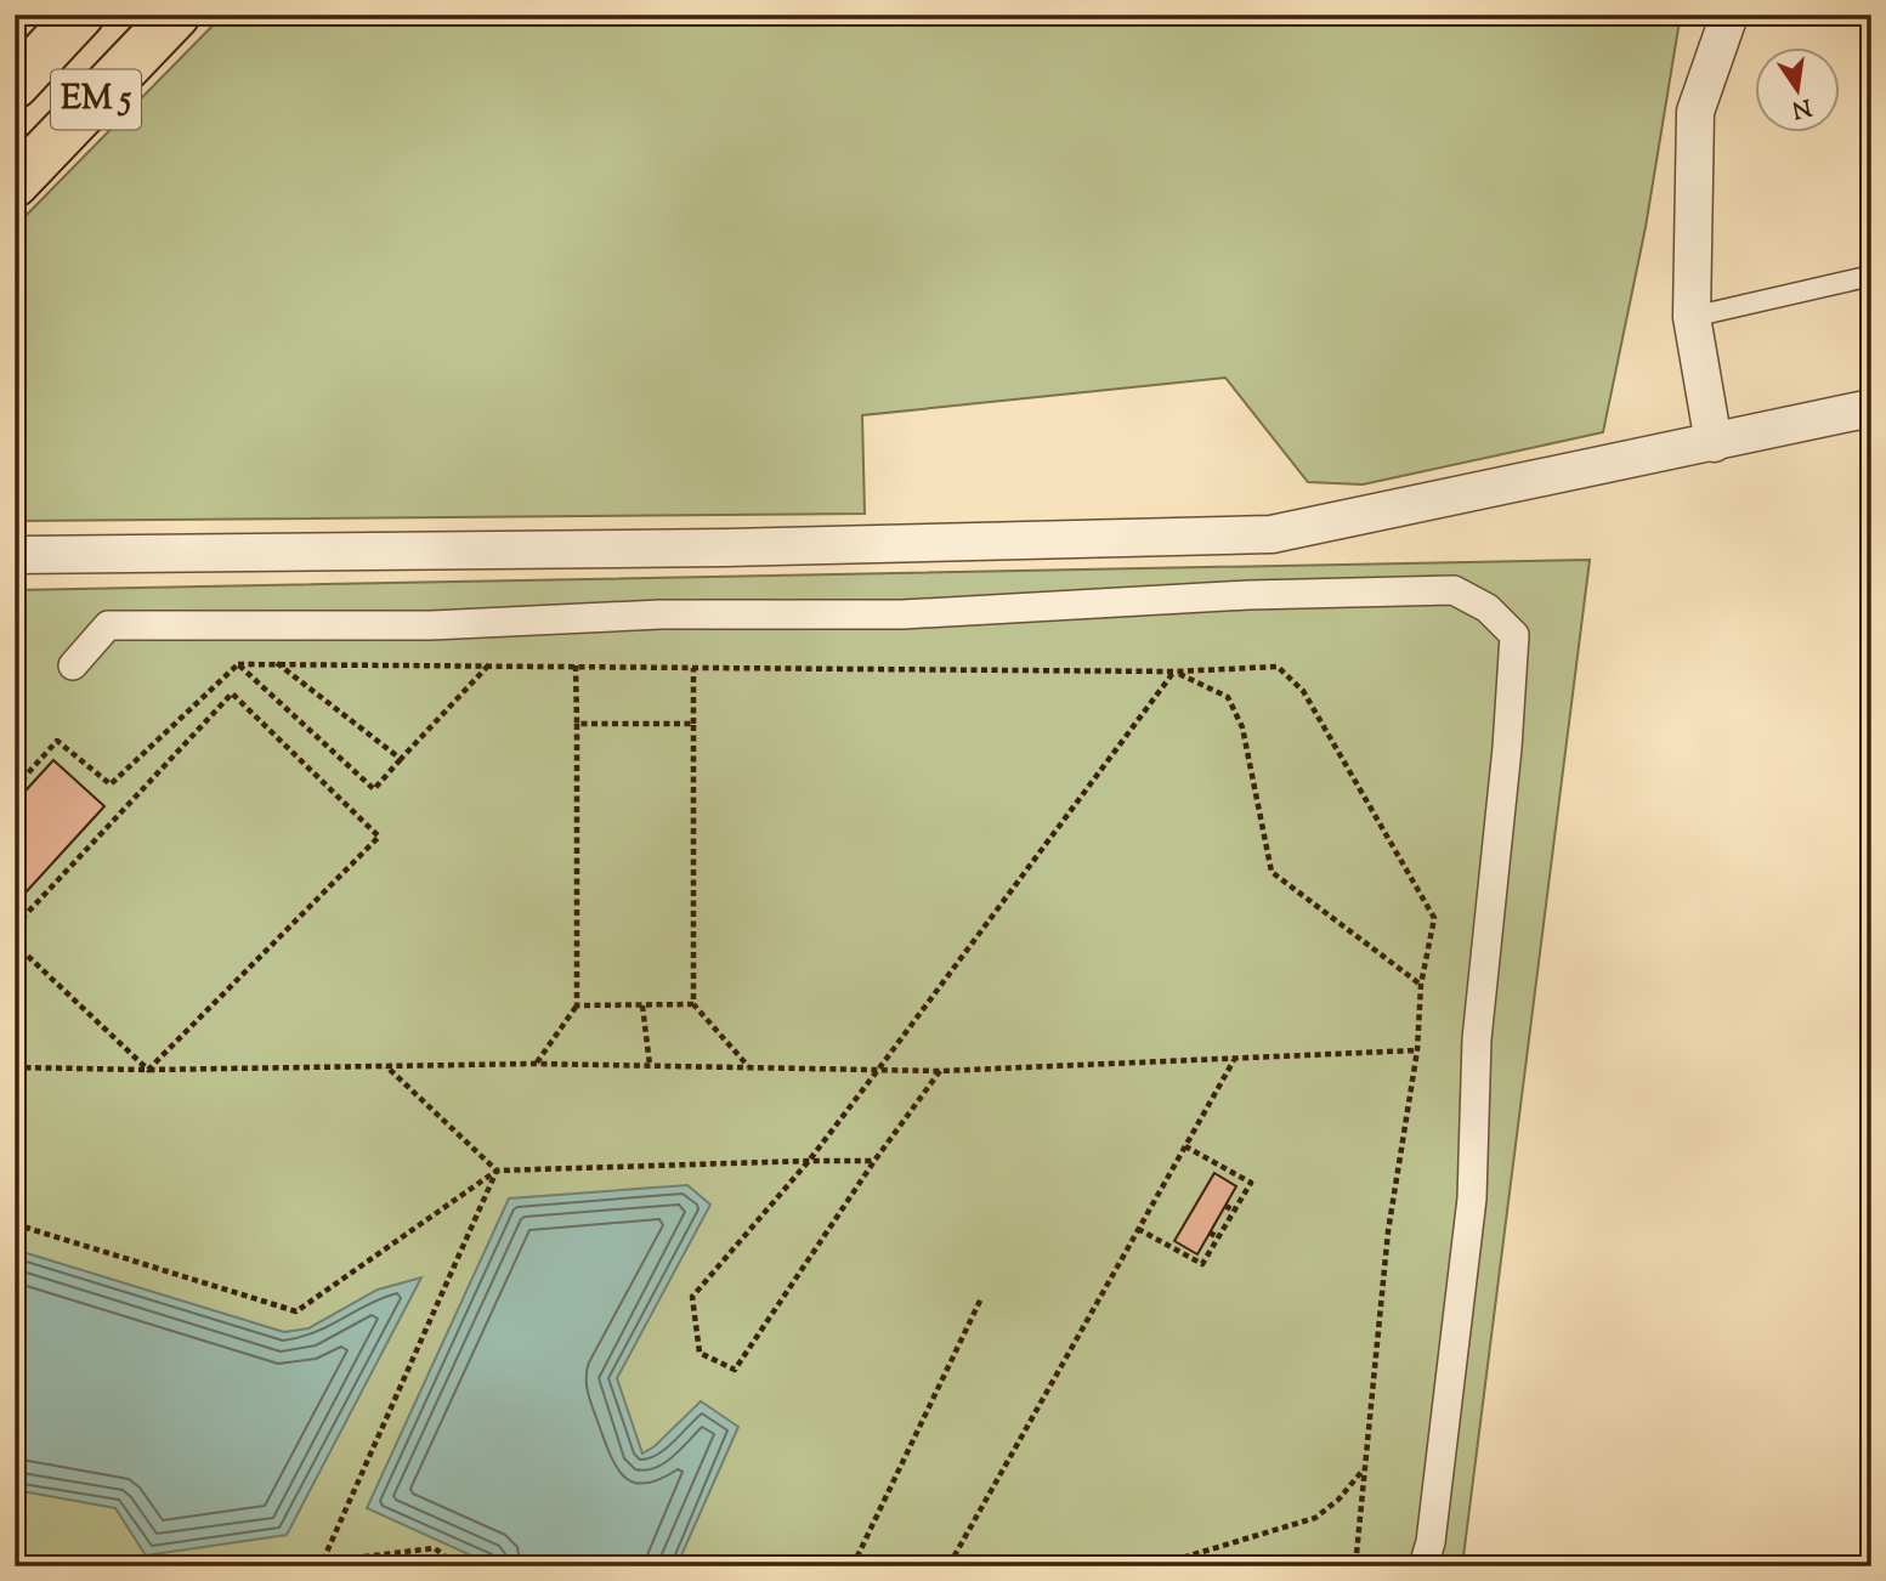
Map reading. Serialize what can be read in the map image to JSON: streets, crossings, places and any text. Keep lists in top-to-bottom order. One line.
{"streets":{"main road":["EM 5"]},"north":"bottom"}
